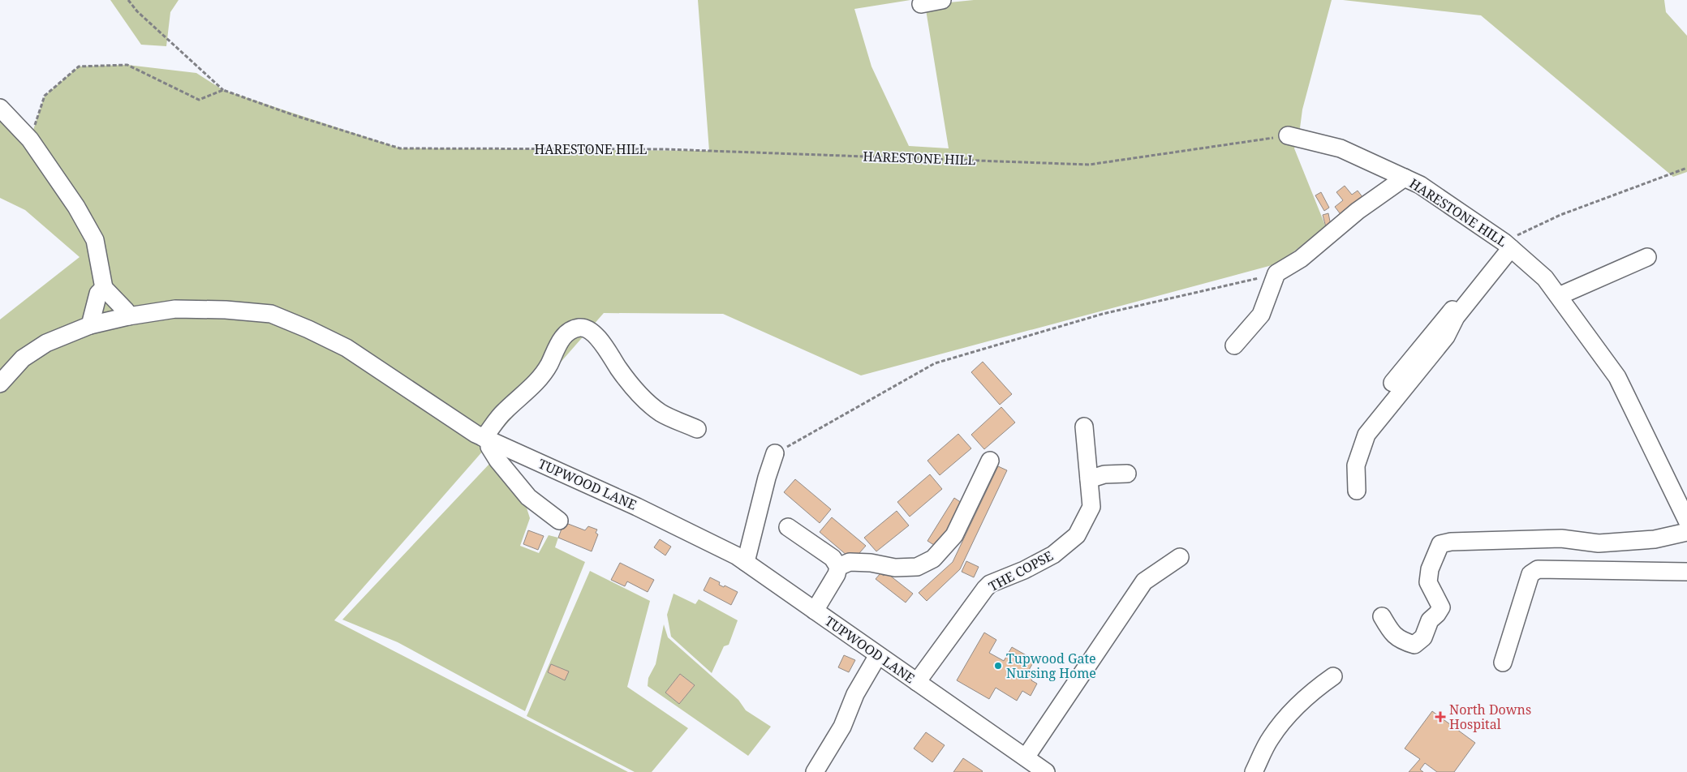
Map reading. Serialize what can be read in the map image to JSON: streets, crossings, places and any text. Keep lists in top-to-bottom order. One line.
{"streets":{"street":["HARESTONE HILL","TUPWOOD LANE","THE COPSE"]},"crossings":[["TUPWOOD LANE","THE COPSE"]],"places":{"other":["Tupwood Gate Nursing Home"],"health":["North Downs Hospital"]}}
